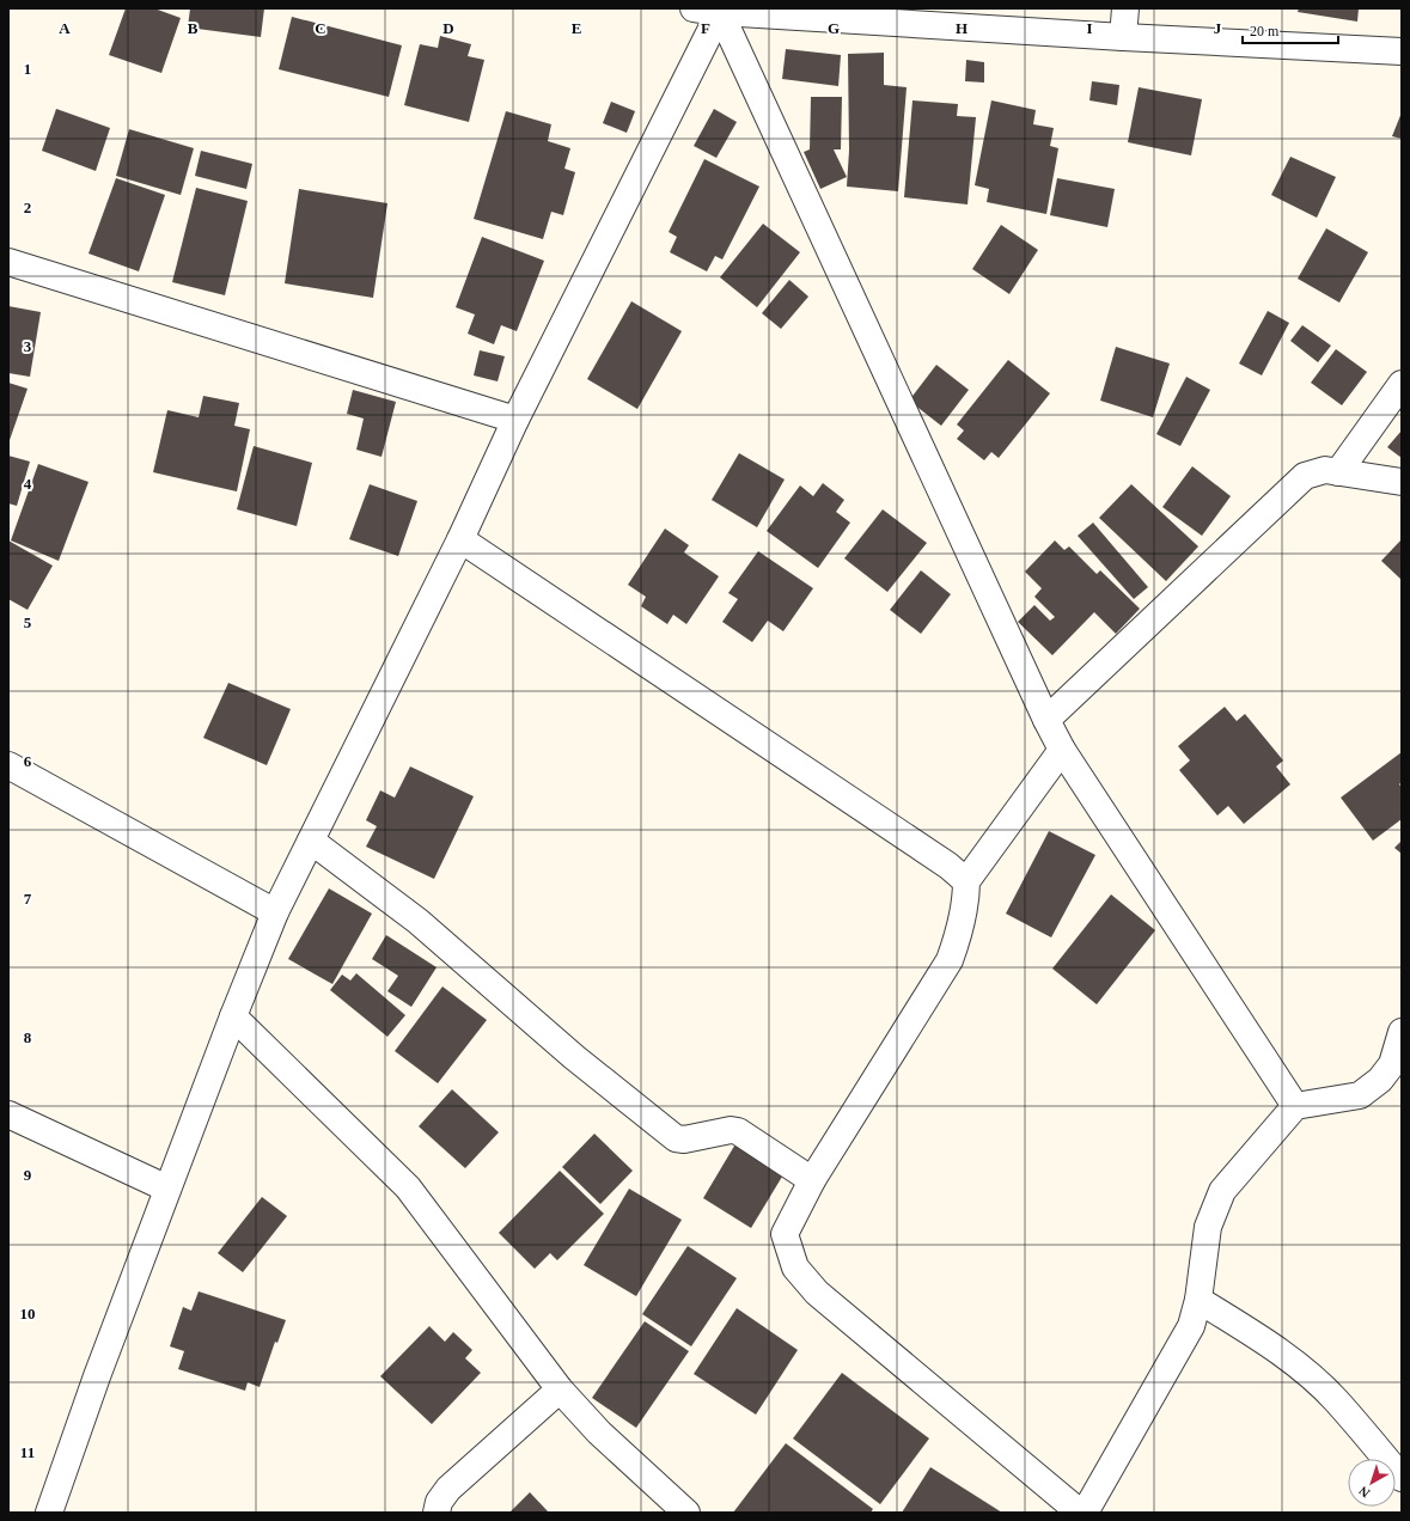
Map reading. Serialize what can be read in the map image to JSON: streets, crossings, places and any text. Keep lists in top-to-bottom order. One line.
{"scale_bar":"20 m","north":"bottom left","grid":{"columns":["A","B","C","D","E","F","G","H","I","J"],"rows":["1","2","3","4","5","6","7","8","9","10","11"]}}
